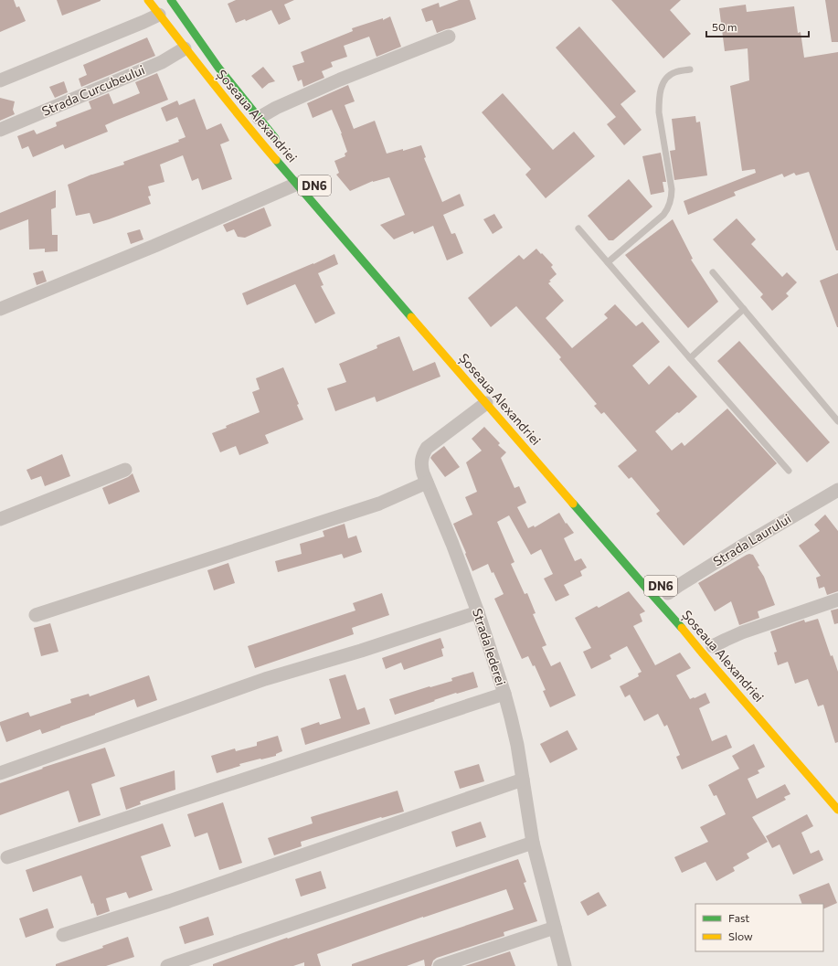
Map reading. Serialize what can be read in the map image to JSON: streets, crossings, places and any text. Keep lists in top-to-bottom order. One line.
{"streets":{"highway":["Șoseaua Alexandriei","DN6"],"street":["Strada Curcubeului","Strada Laurului","Strada Iederei"]},"crossings":[["Strada Curcubeului","Șoseaua Alexandriei"],["Șoseaua Alexandriei","Strada Iederei"]],"legend":["Fast","Slow"],"scale_bar":"50 m"}
